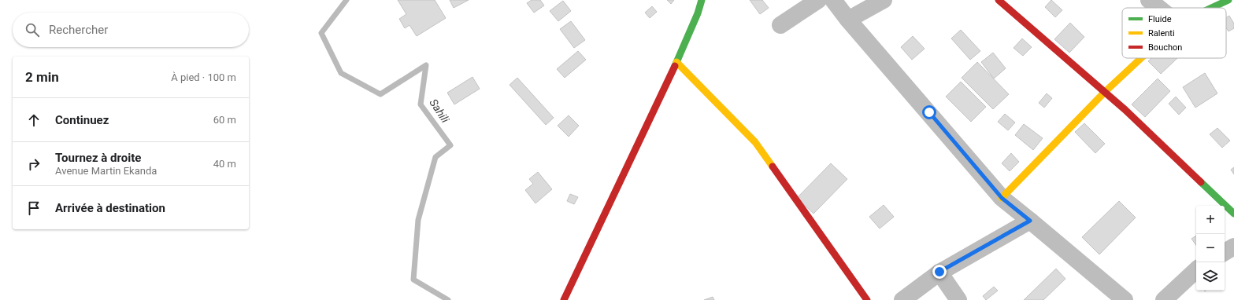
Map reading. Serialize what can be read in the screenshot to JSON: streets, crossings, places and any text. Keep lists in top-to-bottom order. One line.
{"water":["Sahili"],"legend":["Fluide","Ralenti","Bouchon"],"page":{"search":"Rechercher","heading":["2 min","À pied · 100 m"],"list":[["Continuez","60 m"],["Tournez à droite","Avenue Martin Ekanda","40 m"],"Arrivée à destination"],"map_buttons":["+","−"]}}
